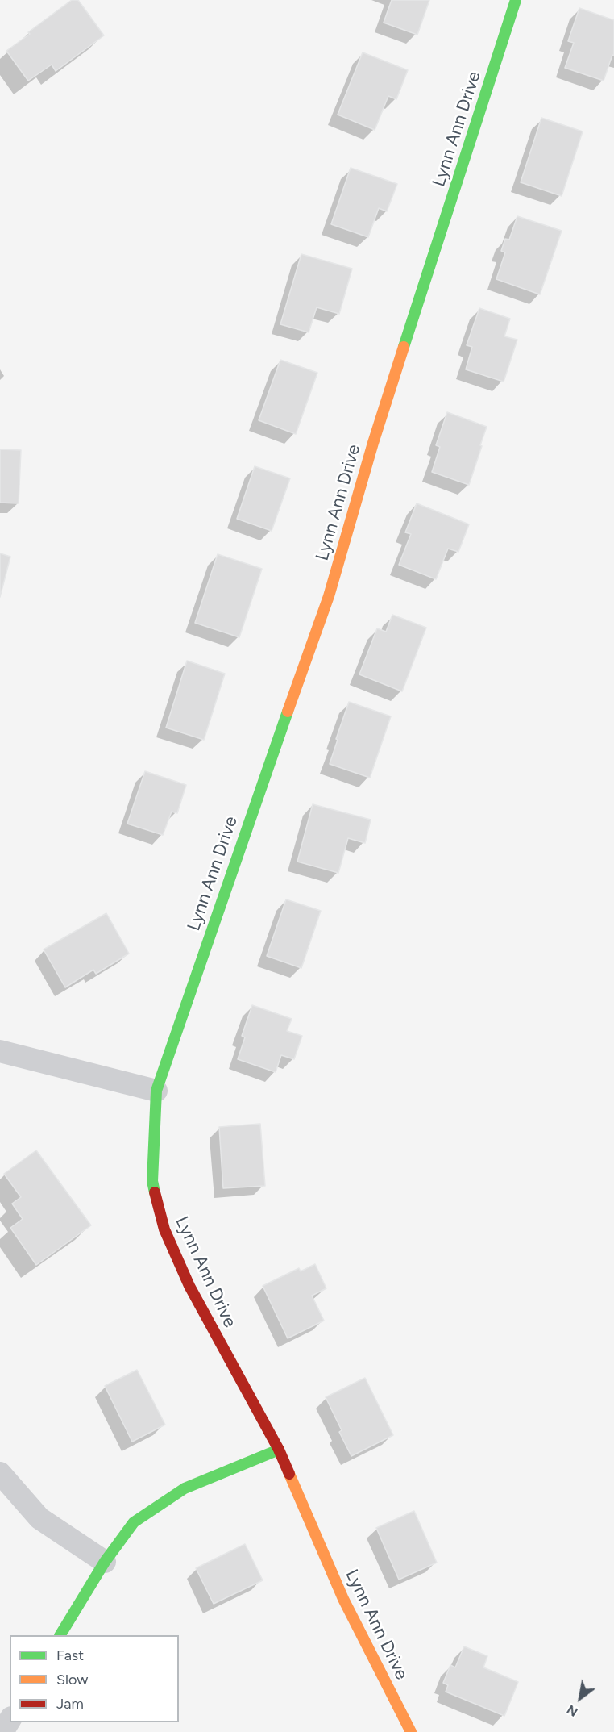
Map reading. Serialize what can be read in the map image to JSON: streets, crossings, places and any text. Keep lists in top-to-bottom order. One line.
{"streets":{"street":["Lynn Ann Drive"]},"legend":["Fast","Slow","Jam"],"north":"bottom left"}
